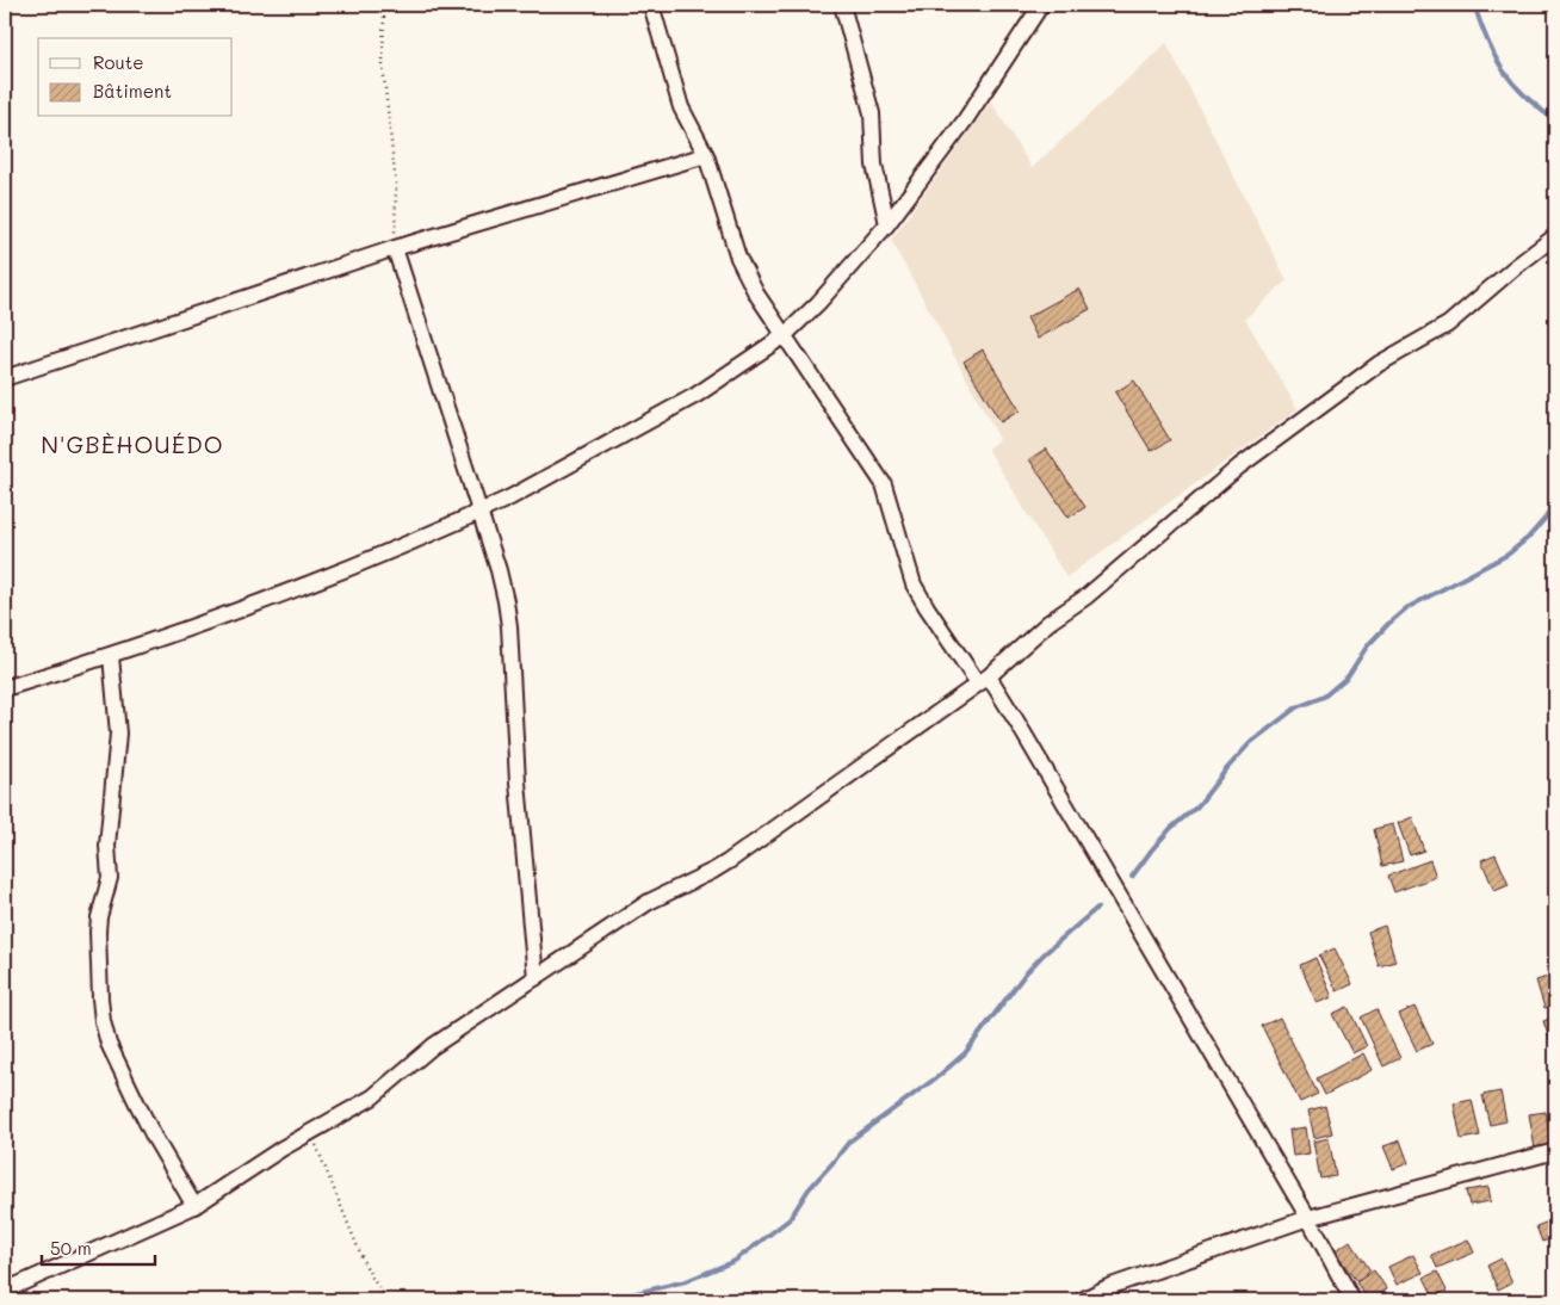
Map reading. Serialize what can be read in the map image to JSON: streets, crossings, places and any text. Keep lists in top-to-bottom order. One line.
{"districts":["N'GBÈHOUÉDO"],"legend":["Route","Bâtiment"],"scale_bar":"50 m"}
